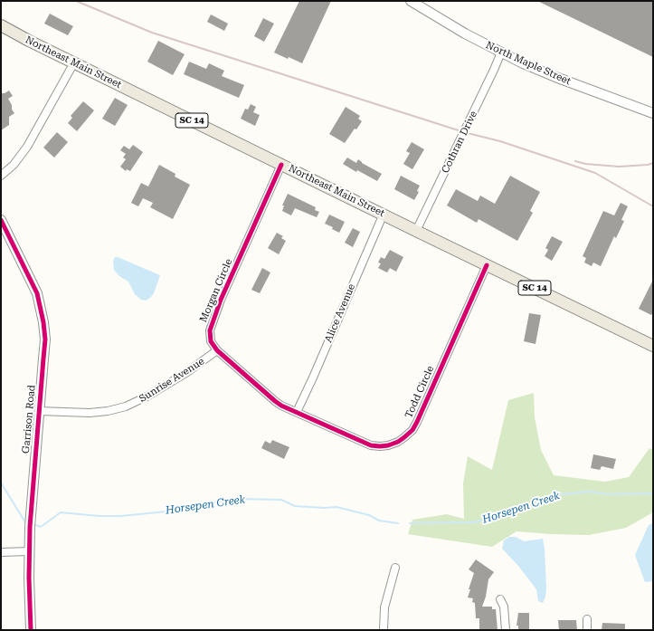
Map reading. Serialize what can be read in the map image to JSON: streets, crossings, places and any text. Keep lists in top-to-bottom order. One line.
{"streets":{"main road":["Northeast Main Street","SC 14"],"street":["North Maple Street","Cothran Drive","Morgan Circle","Alice Avenue","Sunrise Avenue","Todd Circle","Garrison Road"]},"crossings":[["Northeast Main Street","Cothran Drive"],["Northeast Main Street","Morgan Circle"],["Northeast Main Street","Alice Avenue"],["Northeast Main Street","Todd Circle"],["North Maple Street","Cothran Drive"],["Morgan Circle","Alice Avenue"],["Morgan Circle","Sunrise Avenue"],["Morgan Circle","Todd Circle"],["Alice Avenue","Todd Circle"],["Sunrise Avenue","Garrison Road"]],"water":["Horsepen Creek"]}
